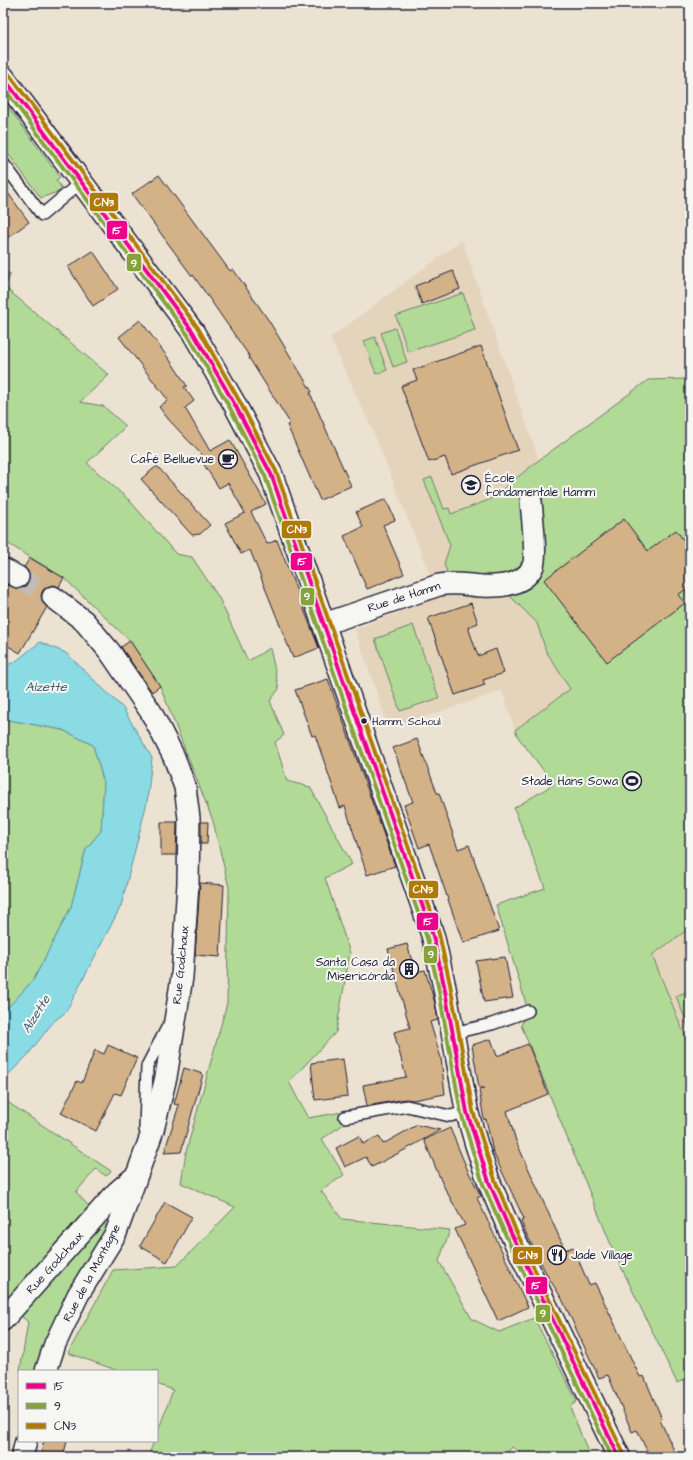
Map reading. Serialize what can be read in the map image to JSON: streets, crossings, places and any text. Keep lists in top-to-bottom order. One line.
{"streets":{"street":["Rue de Hamm","Rue Godchaux","Rue de la Montagne"]},"crossings":[["Rue Godchaux","Rue de la Montagne"]],"water":["Alzette"],"places":{"cafe":["Café Belluevue"],"school or university":["École fondamentale Hamm"],"other":["Hamm, Schoul"],"sports":["Stade Hans Sowa"],"building":["Santa Casa da Misericórdia"],"restaurant":["Jade Village"]},"lines":["transit line CN3","transit line 15","transit line 9"],"legend":["15","9","CN3"]}
